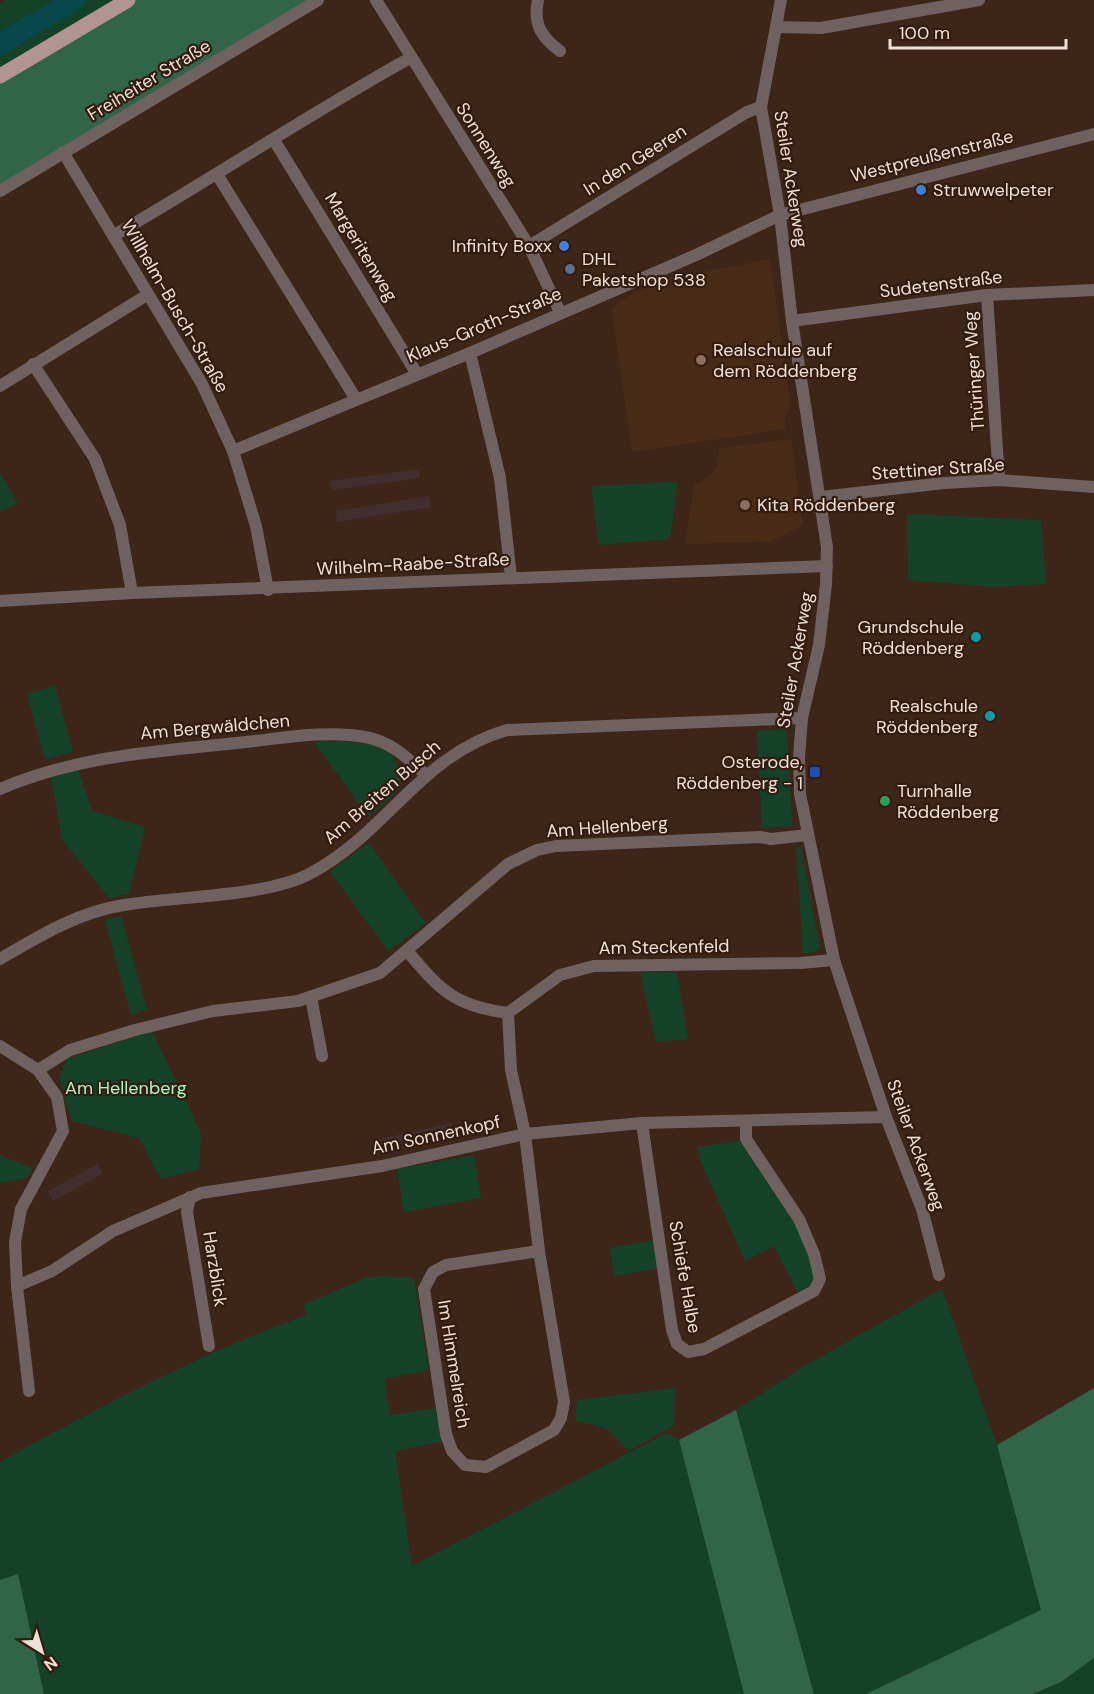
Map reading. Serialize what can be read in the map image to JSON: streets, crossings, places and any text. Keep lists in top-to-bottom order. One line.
{"streets":{"street":["Freiheiter Straße","Sonnenweg","Westpreußenstraße","In den Geeren","Steiler Ackerweg","Margeritenweg","Sudetenstraße","Willhelm-Busch-Straße","Klaus-Groth-Straße","Thüringer Weg","Stettiner Straße","Wilhelm-Raabe-Straße","Am Bergwäldchen","Am Breiten Busch","Am Hellenberg","Am Steckenfeld","Am Sonnenkopf","Harzblick","Schiefe Halbe","Im Himmelreich"]},"crossings":[["Freiheiter Straße","Willhelm-Busch-Straße"],["Sonnenweg","In den Geeren"],["Sonnenweg","Klaus-Groth-Straße"],["Westpreußenstraße","Steiler Ackerweg"],["Westpreußenstraße","Klaus-Groth-Straße"],["In den Geeren","Steiler Ackerweg"],["Steiler Ackerweg","Sudetenstraße"],["Steiler Ackerweg","Klaus-Groth-Straße"],["Steiler Ackerweg","Stettiner Straße"],["Steiler Ackerweg","Wilhelm-Raabe-Straße"],["Steiler Ackerweg","Am Breiten Busch"],["Steiler Ackerweg","Am Hellenberg"],["Steiler Ackerweg","Am Steckenfeld"],["Steiler Ackerweg","Am Sonnenkopf"],["Margeritenweg","Klaus-Groth-Straße"],["Sudetenstraße","Thüringer Weg"],["Willhelm-Busch-Straße","Klaus-Groth-Straße"],["Willhelm-Busch-Straße","Wilhelm-Raabe-Straße"],["Thüringer Weg","Stettiner Straße"],["Am Bergwäldchen","Am Breiten Busch"],["Am Sonnenkopf","Harzblick"],["Am Sonnenkopf","Schiefe Halbe"],["Am Sonnenkopf","Im Himmelreich"]],"parks":["Am Hellenberg"],"places":{"other":["Struwwelpeter","Infinity Boxx","DHL Paketshop 538","Realschule auf dem Röddenberg","Kita Röddenberg","Grundschule Röddenberg","Realschule Röddenberg","Turnhalle Röddenberg"],"transit":["Osterode, Röddenberg - 1"]},"scale_bar":"100 m","north":"bottom right"}
